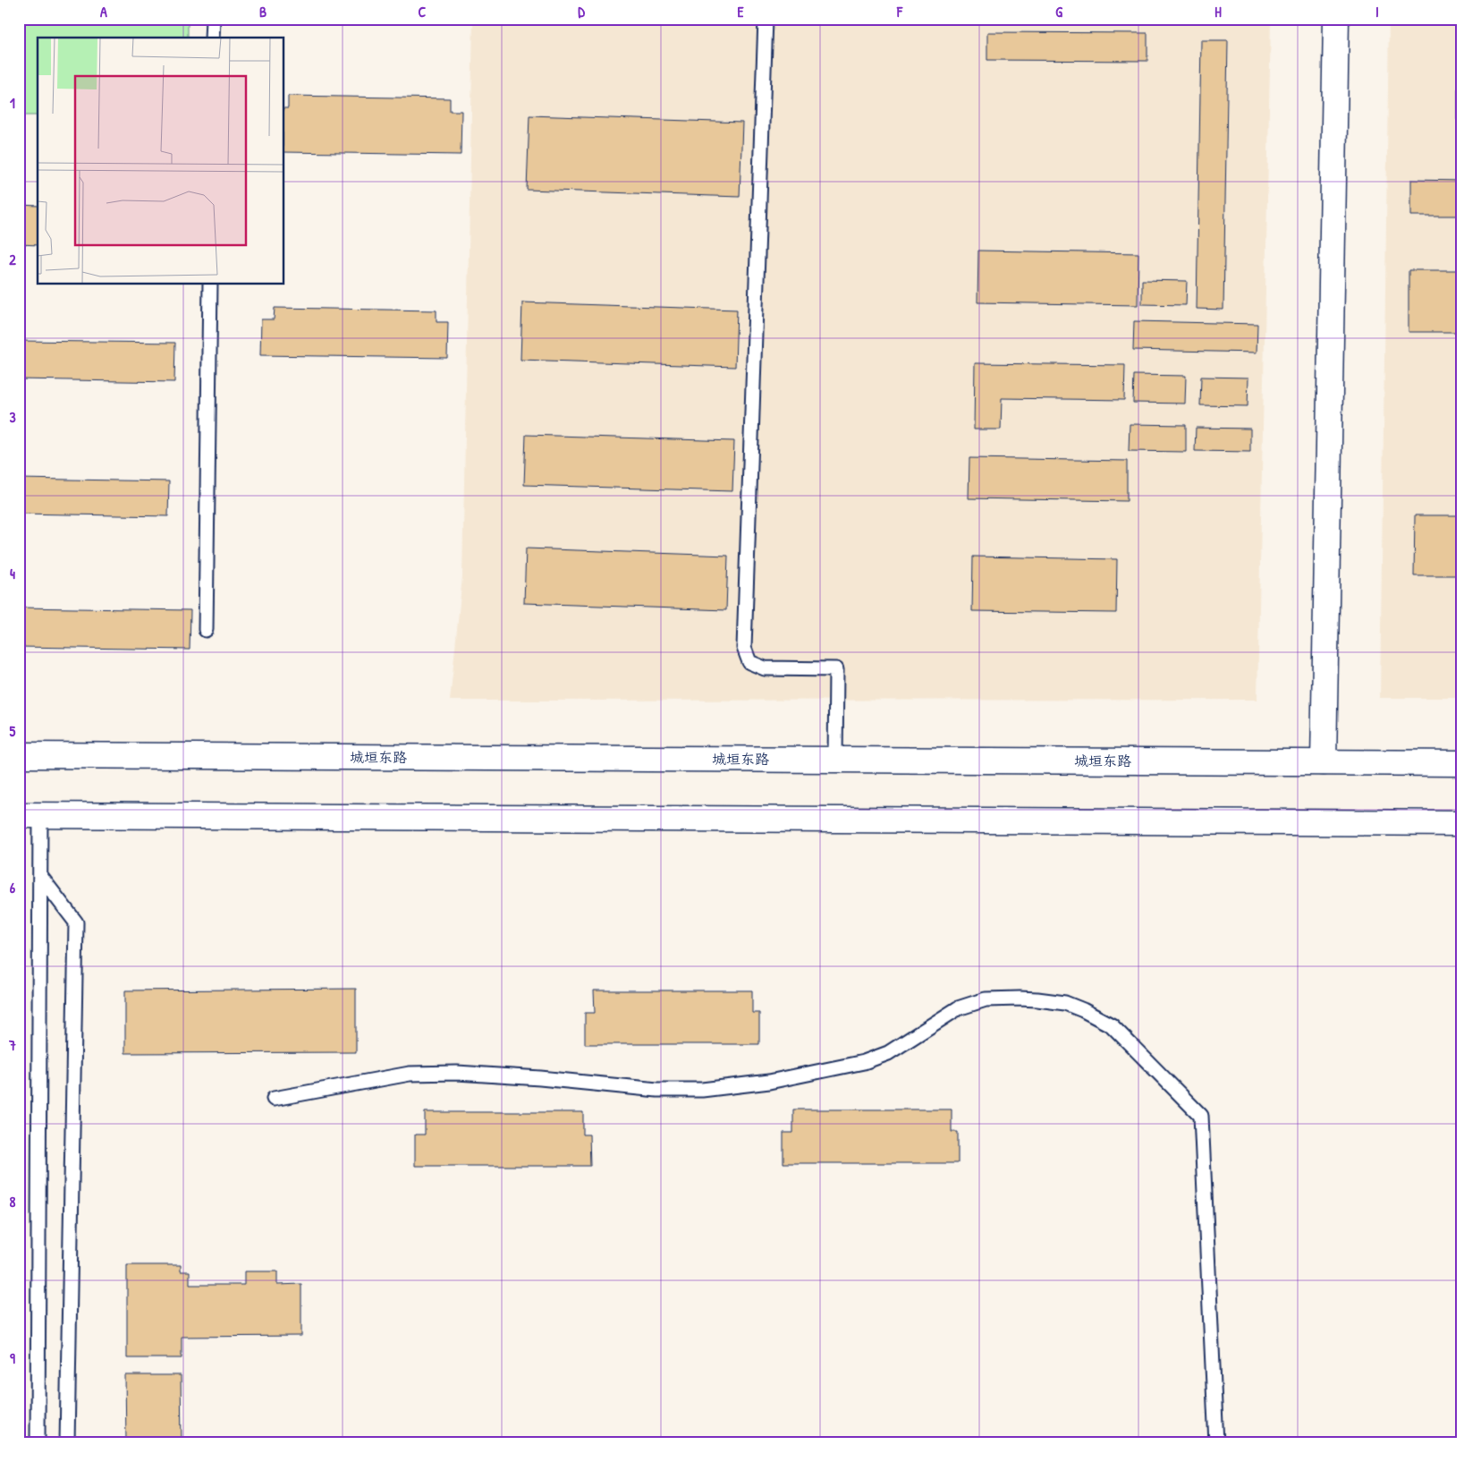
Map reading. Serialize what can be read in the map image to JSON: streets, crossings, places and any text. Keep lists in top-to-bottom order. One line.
{"streets":{"main road":["城垣东路"]},"grid":{"columns":["A","B","C","D","E","F","G","H","I"],"rows":["1","2","3","4","5","6","7","8","9"]}}
